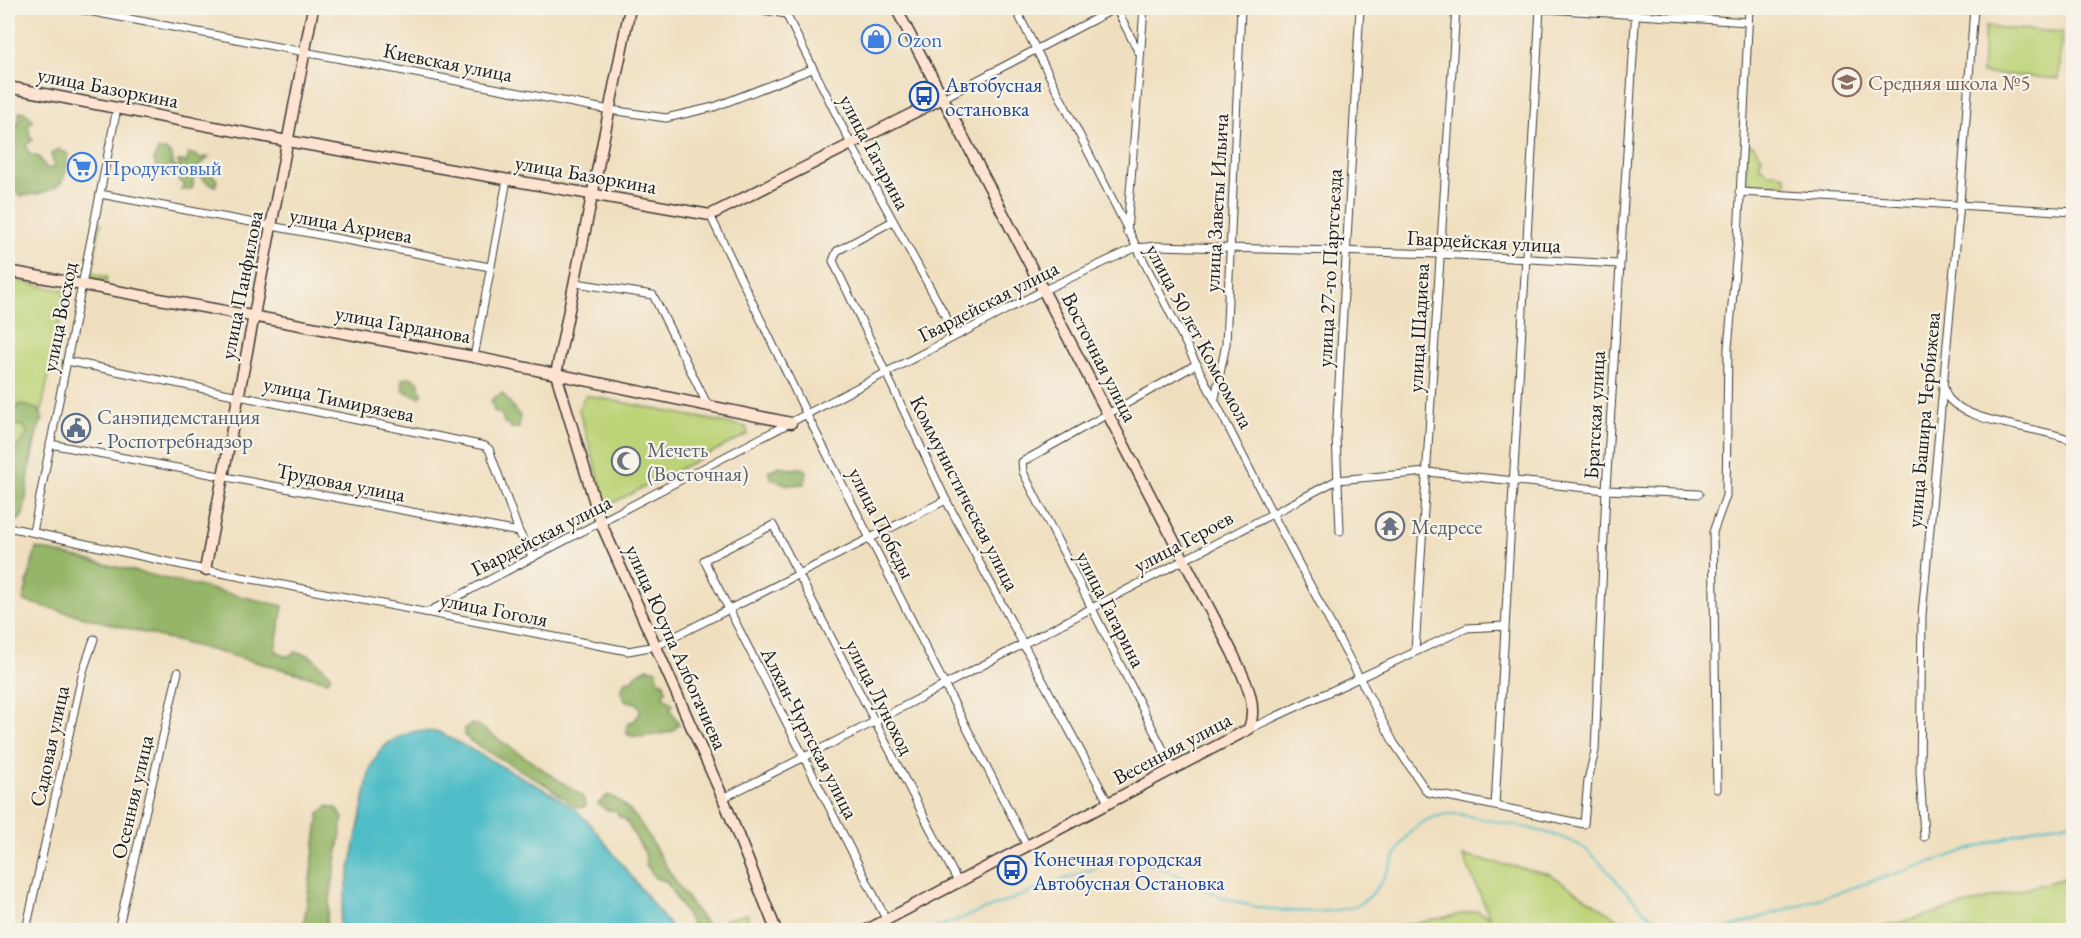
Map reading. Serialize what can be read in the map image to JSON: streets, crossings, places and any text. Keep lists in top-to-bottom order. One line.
{"streets":{"street":["Киевская улица","улица Базоркина","улица Гагарина","улица Заветы Ильича","улица Ахриева","Гвардейская улица","улица 27-го Партсъезда","улица Панфилова","улица Восход","улица Гарданова","улица Шадиева","улица 50 лет Комсомола","Восточная улица","улица Тимирязева","Братская улица","улица Башира Чербижева","Трудовая улица","Коммунистическая улица","улица Победы","улица Героев","улица Гоголя","улица Юсупа Албогачиева","улица Луноход","Алхан-Чуртская улица","Садовая улица","Весенняя улица","Осенняя улица"]},"crossings":[["Киевская улица","улица Гагарина"],["Киевская улица","улица Панфилова"],["улица Базоркина","улица Панфилова"],["улица Базоркина","улица Восход"],["улица Базоркина","улица Победы"],["улица Гагарина","Гвардейская улица"],["улица Гагарина","Восточная улица"],["улица Гагарина","Коммунистическая улица"],["улица Гагарина","улица Героев"],["улица Гагарина","Весенняя улица"],["улица Заветы Ильича","Гвардейская улица"],["улица Заветы Ильича","улица 50 лет Комсомола"],["улица Ахриева","улица Панфилова"],["улица Ахриева","улица Восход"],["Гвардейская улица","улица 27-го Партсъезда"],["Гвардейская улица","улица Гарданова"],["Гвардейская улица","улица Шадиева"],["Гвардейская улица","улица 50 лет Комсомола"],["Гвардейская улица","Восточная улица"],["Гвардейская улица","улица Тимирязева"],["Гвардейская улица","Братская улица"],["Гвардейская улица","Коммунистическая улица"],["Гвардейская улица","улица Победы"],["Гвардейская улица","улица Гоголя"],["Гвардейская улица","улица Юсупа Албогачиева"],["улица 27-го Партсъезда","улица Героев"],["улица Панфилова","улица Гарданова"],["улица Панфилова","улица Тимирязева"],["улица Панфилова","Трудовая улица"],["улица Панфилова","улица Гоголя"],["улица Восход","улица Гарданова"],["улица Восход","улица Тимирязева"],["улица Восход","Трудовая улица"],["улица Восход","улица Гоголя"],["улица Гарданова","улица Юсупа Албогачиева"],["улица Шадиева","улица Героев"],["улица Шадиева","Весенняя улица"],["улица 50 лет Комсомола","Братская улица"],["улица 50 лет Комсомола","улица Героев"],["улица 50 лет Комсомола","Весенняя улица"],["Восточная улица","улица Героев"],["Восточная улица","Весенняя улица"],["улица Тимирязева","Трудовая улица"],["Братская улица","улица Героев"],["Коммунистическая улица","улица Героев"],["Коммунистическая улица","улица Гоголя"],["Коммунистическая улица","Весенняя улица"],["улица Победы","улица Героев"],["улица Победы","улица Гоголя"],["улица Победы","Весенняя улица"],["улица Героев","улица Юсупа Албогачиева"],["улица Героев","улица Луноход"],["улица Героев","Алхан-Чуртская улица"],["улица Гоголя","улица Юсупа Албогачиева"],["улица Гоголя","улица Луноход"],["улица Гоголя","Алхан-Чуртская улица"],["улица Луноход","Алхан-Чуртская улица"],["улица Луноход","Весенняя улица"],["Алхан-Чуртская улица","Весенняя улица"]],"places":{"shop":["Ozon"],"school or university":["Средняя школа №5"],"bus stop":["Автобусная остановка","Конечная городская Автобусная Остановка"],"supermarket":["Продуктовый"],"public building":["Санэпидемстанция - Роспотребнадзор"],"mosque":["Мечеть (Восточная)"],"temple":["Медресе"]}}
